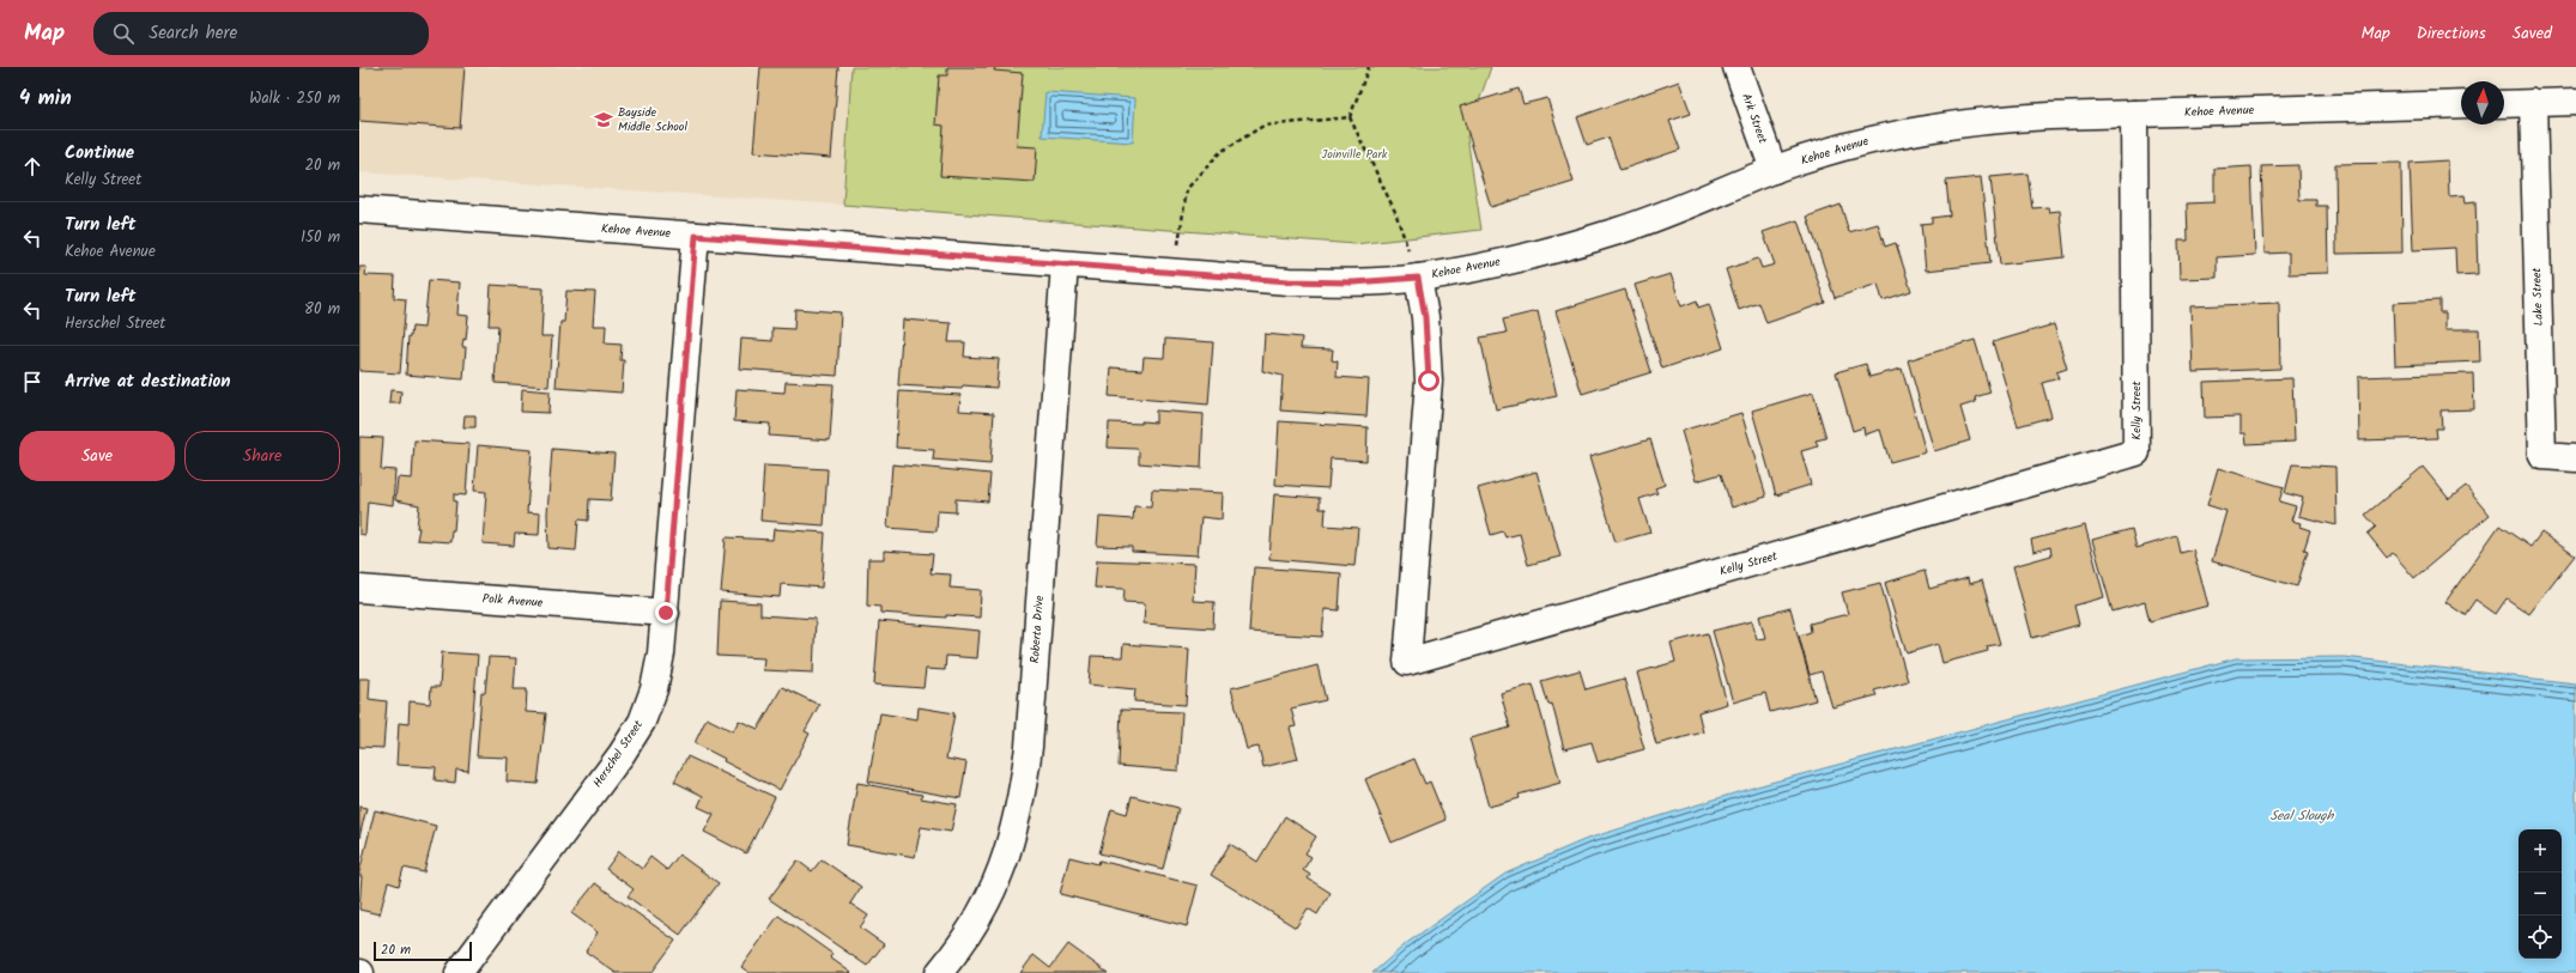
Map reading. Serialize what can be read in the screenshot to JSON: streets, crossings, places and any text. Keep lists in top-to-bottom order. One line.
{"streets":{"street":["Kehoe Avenue","Ark Street","Lake Street","Kelly Street","Polk Avenue","Roberta Drive","Herschel Street"]},"crossings":[["Kehoe Avenue","Ark Street"],["Kehoe Avenue","Kelly Street"],["Kehoe Avenue","Roberta Drive"],["Kehoe Avenue","Herschel Street"],["Polk Avenue","Herschel Street"]],"water":["Seal Slough"],"parks":["Joinville Park"],"places":{"school or university":["Bayside Middle School"]},"scale_bar":"20 m","north":"top","page":{"header":"Map","search":"Search here","nav":["Map","Directions","Saved"],"heading":["4 min","Walk · 250 m"],"list":[["Continue","Kelly Street","20 m"],["Turn left","Kehoe Avenue","150 m"],["Turn left","Herschel Street","80 m"],"Arrive at destination"],"buttons":["Save","Share"],"map_buttons":["+","−"],"scale":"20 m"}}
